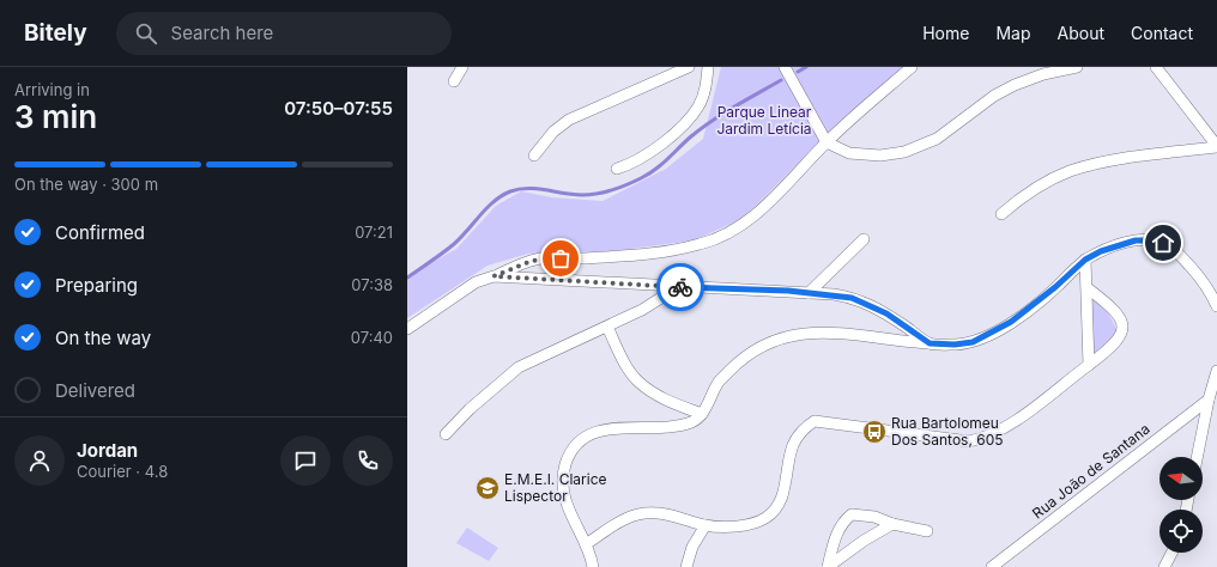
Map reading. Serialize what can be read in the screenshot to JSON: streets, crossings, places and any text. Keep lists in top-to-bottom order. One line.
{"streets":{"street":["Rua João de Santana"]},"parks":["Parque Linear Jardim Letícia"],"places":{"bus stop":["Rua Bartolomeu Dos Santos, 605"],"school or university":["E.M.E.I. Clarice Lispector"]},"north":"left","page":{"header":"Bitely","search":"Search here","nav":["Home","Map","About","Contact"],"heading":["3 min","Arriving in","07:50–07:55"],"panel":["Jordan","Courier · 4.8"],"bar":"On the way · 300 m","list":[["Confirmed","07:21"],["Preparing","07:38"],["On the way","07:40"],"Delivered"]}}
